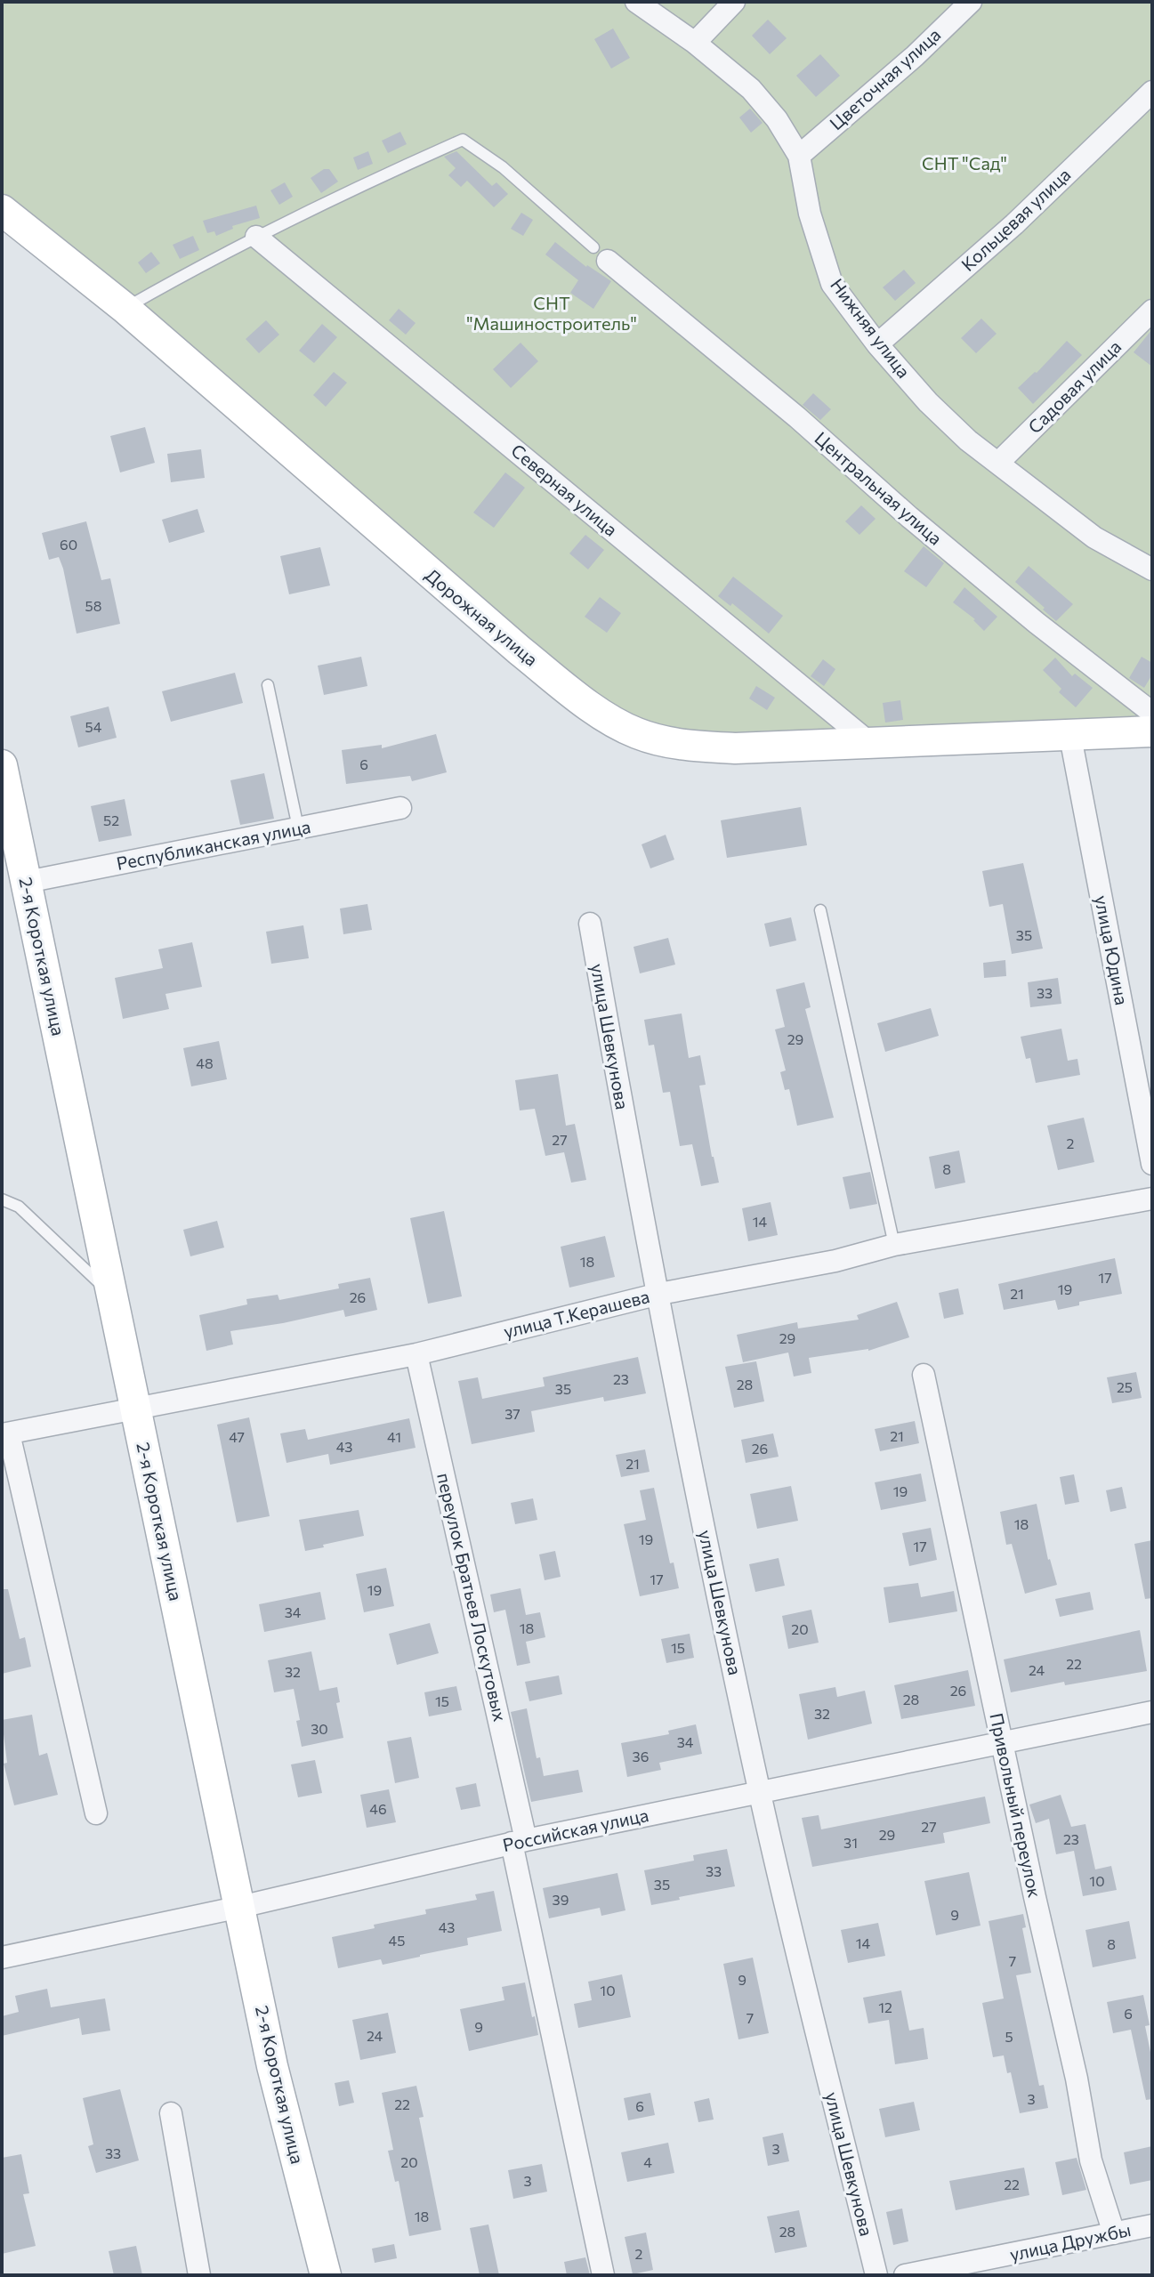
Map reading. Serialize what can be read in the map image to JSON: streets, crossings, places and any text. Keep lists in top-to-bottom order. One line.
{"streets":{"street":["Цветочная улица","Кольцевая улица","Нижняя улица","Садовая улица","Центральная улица","Северная улица","Дорожная улица","Республиканская улица","улица Юдина","2-я Короткая улица","улица Шевкунова","улица Т.Керашева","переулок Братьев Лоскутовых","Привольный переулок","Российская улица","улица Дружбы"]},"crossings":[["Цветочная улица","Нижняя улица"],["Кольцевая улица","Нижняя улица"],["Нижняя улица","Садовая улица"],["Северная улица","Дорожная улица"],["Дорожная улица","улица Юдина"],["Республиканская улица","2-я Короткая улица"],["2-я Короткая улица","улица Т.Керашева"],["2-я Короткая улица","Российская улица"],["улица Шевкунова","улица Т.Керашева"],["улица Шевкунова","Российская улица"],["улица Т.Керашева","переулок Братьев Лоскутовых"],["переулок Братьев Лоскутовых","Российская улица"],["Привольный переулок","Российская улица"],["Привольный переулок","улица Дружбы"]],"parks":["СНТ \"Сад\"","СНТ \"Машиностроитель\""],"house_numbers":["60","58","54","6","52","35","33","29","48","27","2","8","14","18","17","19","21","26","29","23","28","25","35","37","21","47","41","43","26","21","19","18","19","17","17","19","34","18","20","15","22","24","32","26","28","15","32","30","34","36","46","27","29","23","31","33","10","35","39","9","43","45","14","8","7","9","10","12","6","7","9","24","5","3","22","6","3","33","20","4","3","22","18","28","2"]}
